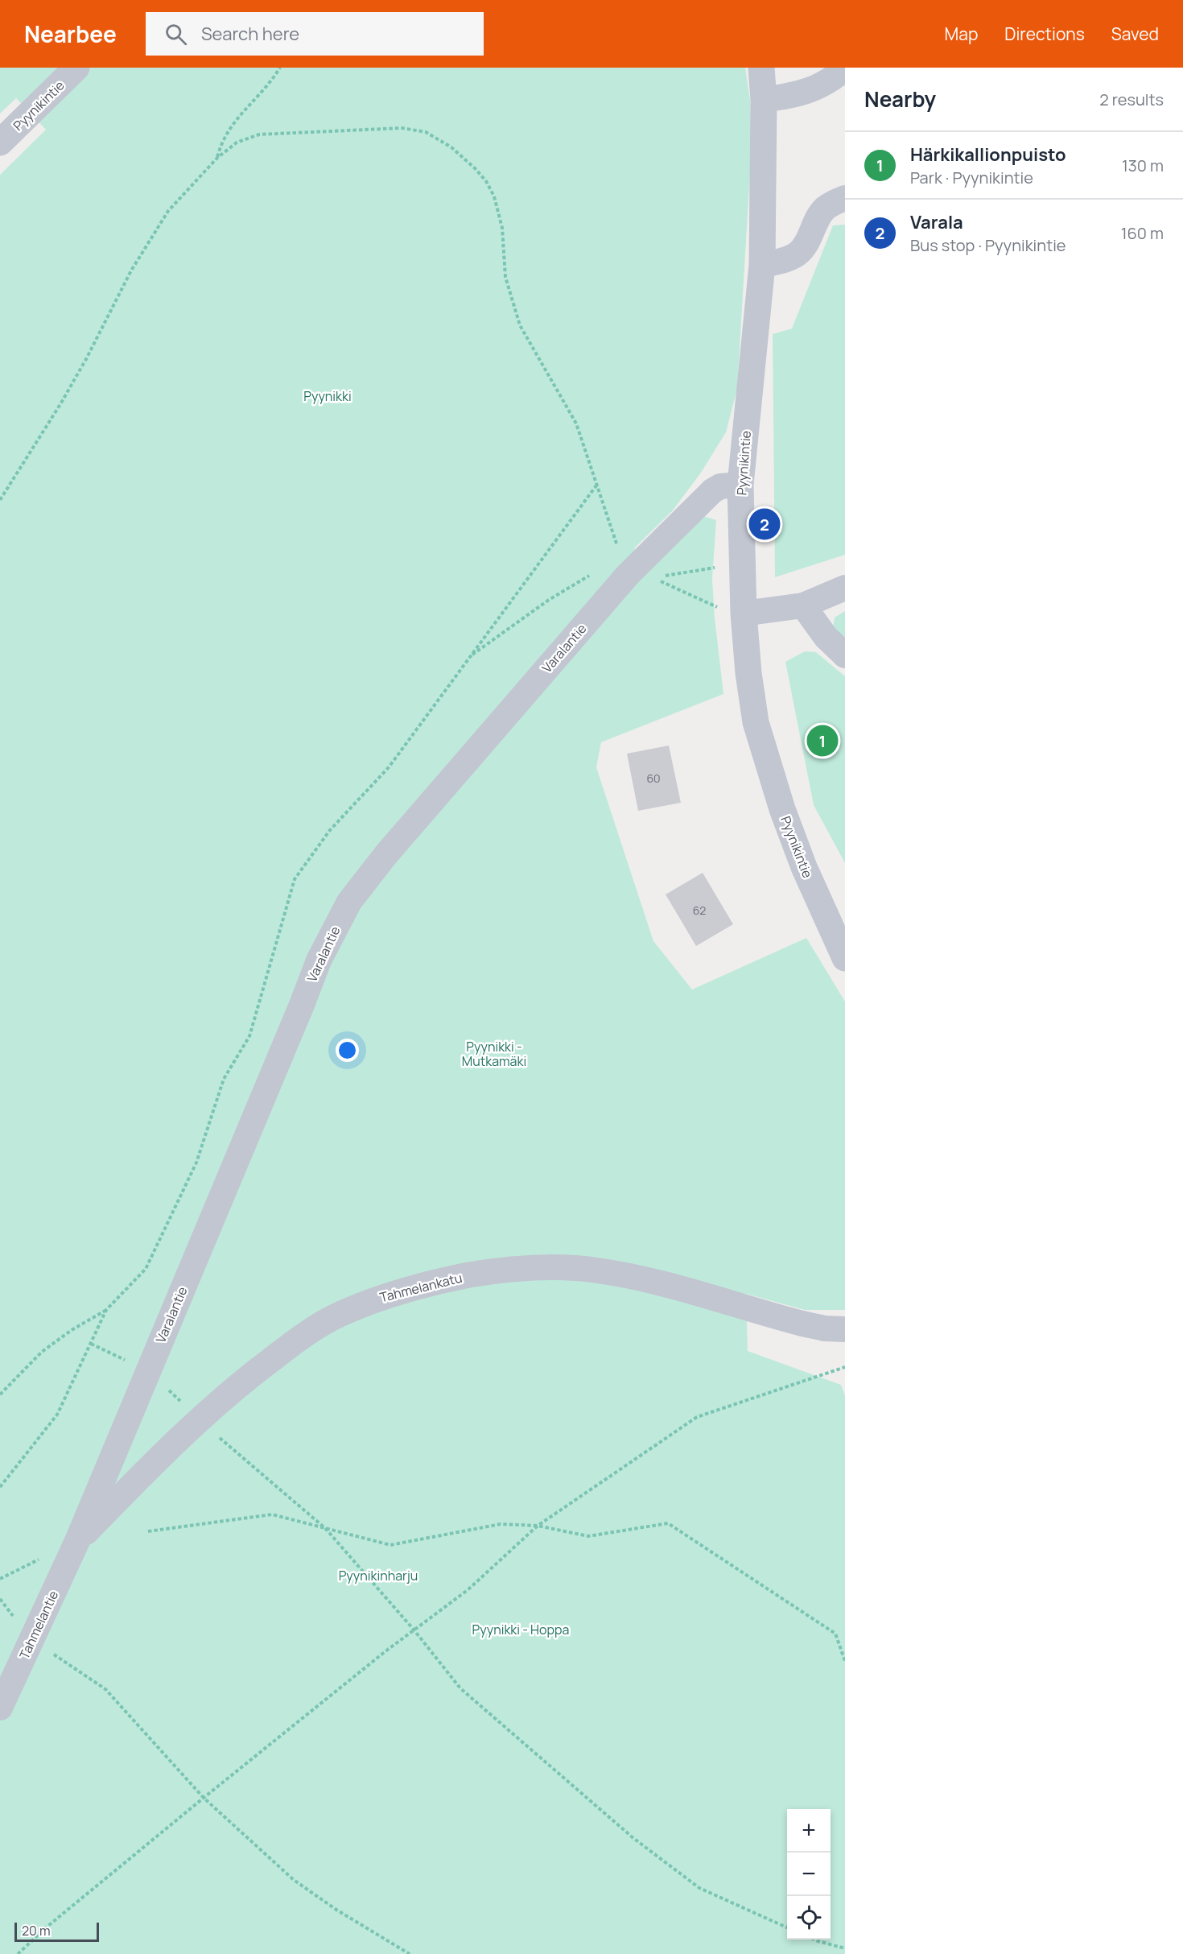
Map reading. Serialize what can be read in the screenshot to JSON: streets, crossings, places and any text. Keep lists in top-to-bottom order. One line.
{"streets":{"street":["Pyynikintie","Varalantie","Tahmelankatu","Tahmelantie"]},"crossings":[["Pyynikintie","Varalantie"],["Varalantie","Tahmelankatu"],["Varalantie","Tahmelantie"],["Tahmelankatu","Tahmelantie"]],"parks":["Pyynikki","Pyynikki - Mutkamäki","Pyynikinharju","Pyynikki - Hoppa"],"house_numbers":["60","62"],"scale_bar":"20 m","page":{"header":"Nearbee","search":"Search here","nav":["Map","Directions","Saved"],"heading":["Nearby","2 results"],"list":[{"mark":"1","name":"Härkikallionpuisto","note":"Park · Pyynikintie","value":"130 m"},{"mark":"2","name":"Varala","note":"Bus stop · Pyynikintie","value":"160 m"}],"pins":["2","1"],"map_buttons":["+","−"],"scale":"20 m"}}
